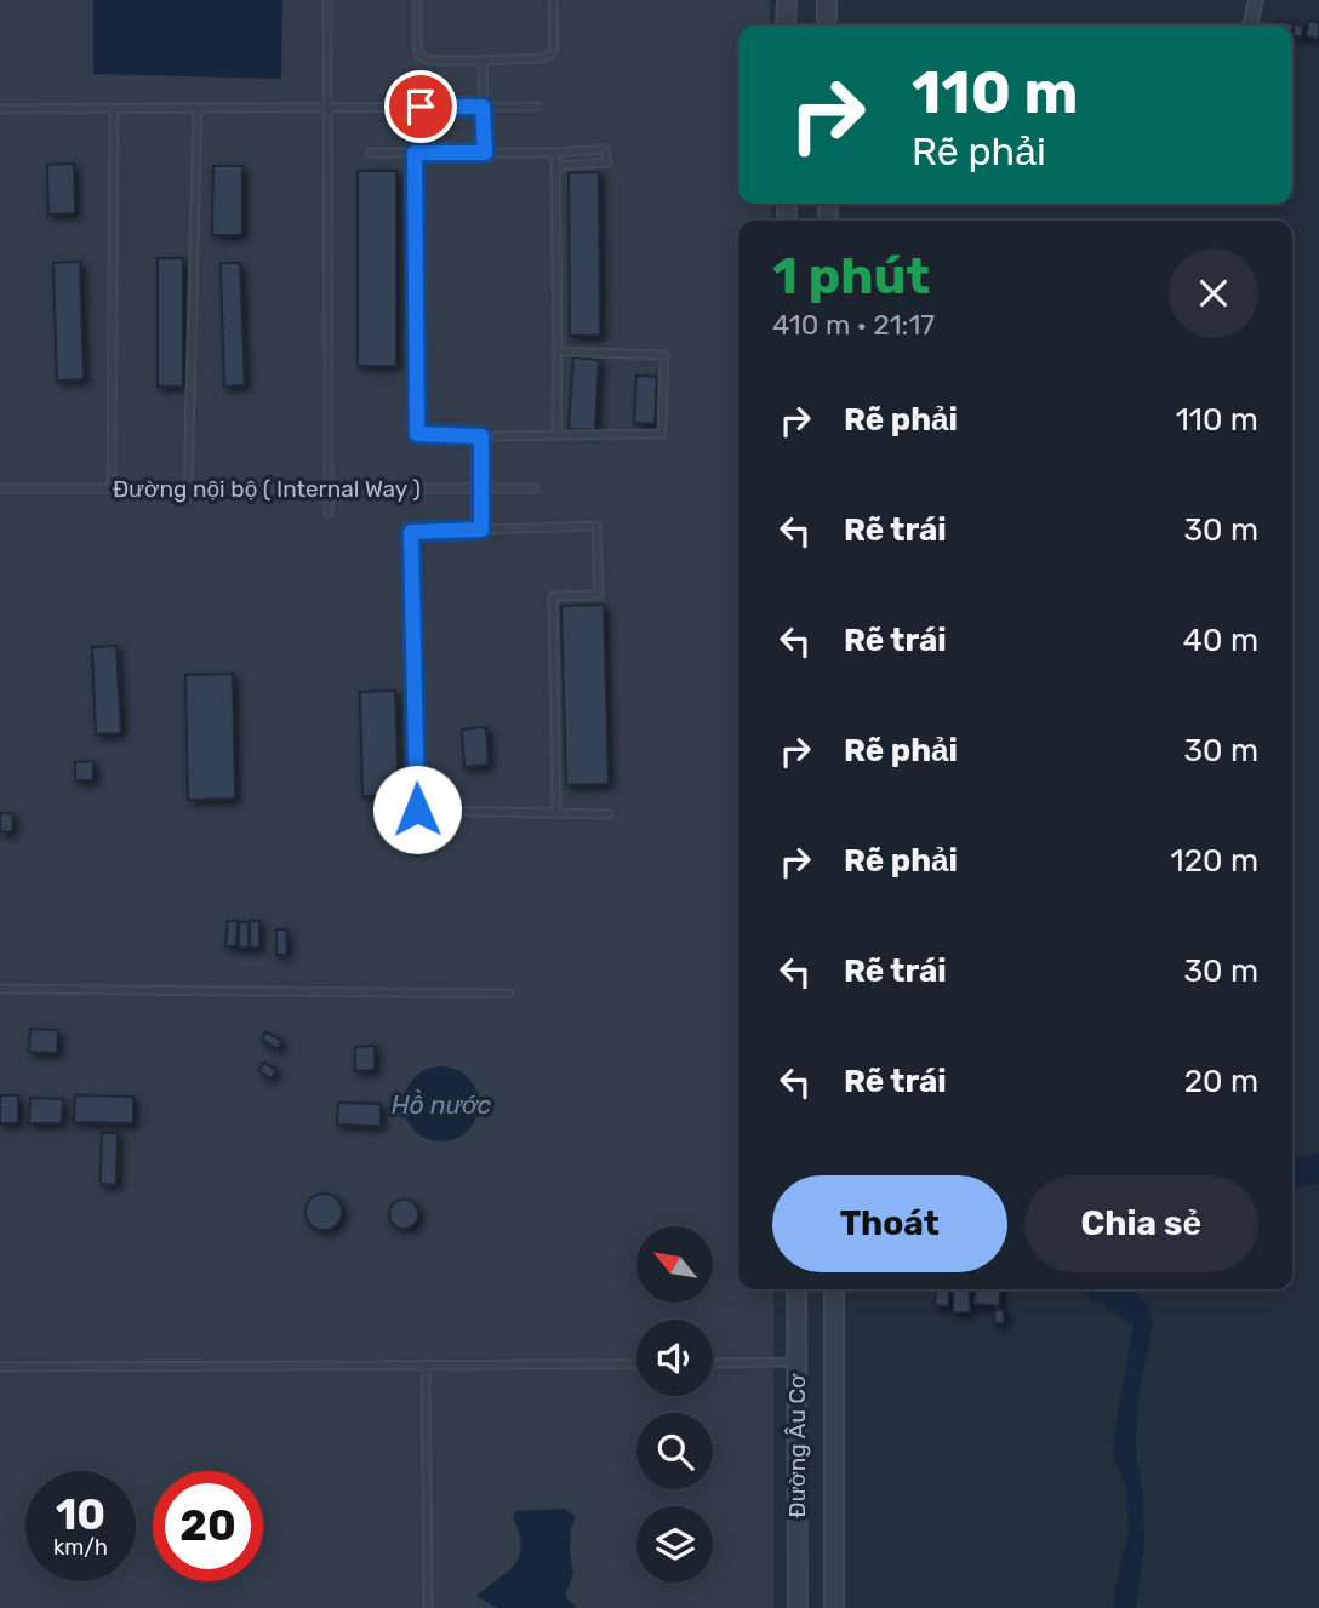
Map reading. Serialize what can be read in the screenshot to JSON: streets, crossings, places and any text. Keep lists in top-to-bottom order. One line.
{"streets":{"street":["Đường Âu Cơ"],"lane":["Đường nội bộ ( Internal Way )"]},"water":["Hồ nước"],"north":"top left","page":{"turn":["110 m","Rẽ phải"],"heading":["1 phút","410 m · 21:17"],"list":[{"name":"Rẽ phải","value":"110 m"},{"name":"Rẽ trái","value":"30 m"},{"name":"Rẽ trái","value":"40 m"},{"name":"Rẽ phải","value":"30 m"},{"name":"Rẽ phải","value":"120 m"},{"name":"Rẽ trái","value":"30 m"},{"name":"Rẽ trái","value":"20 m"}],"buttons":["Thoát","Chia sẻ"],"speed":"10 km/h","limit":"20"}}
